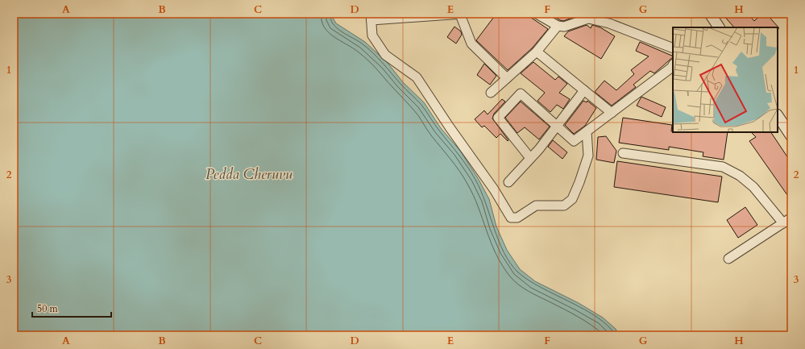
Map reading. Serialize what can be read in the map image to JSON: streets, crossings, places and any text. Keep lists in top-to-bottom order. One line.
{"water":["Pedda Cheruvu"],"scale_bar":"50 m","grid":{"columns":["A","B","C","D","E","F","G","H"],"rows":["1","2","3"]}}
